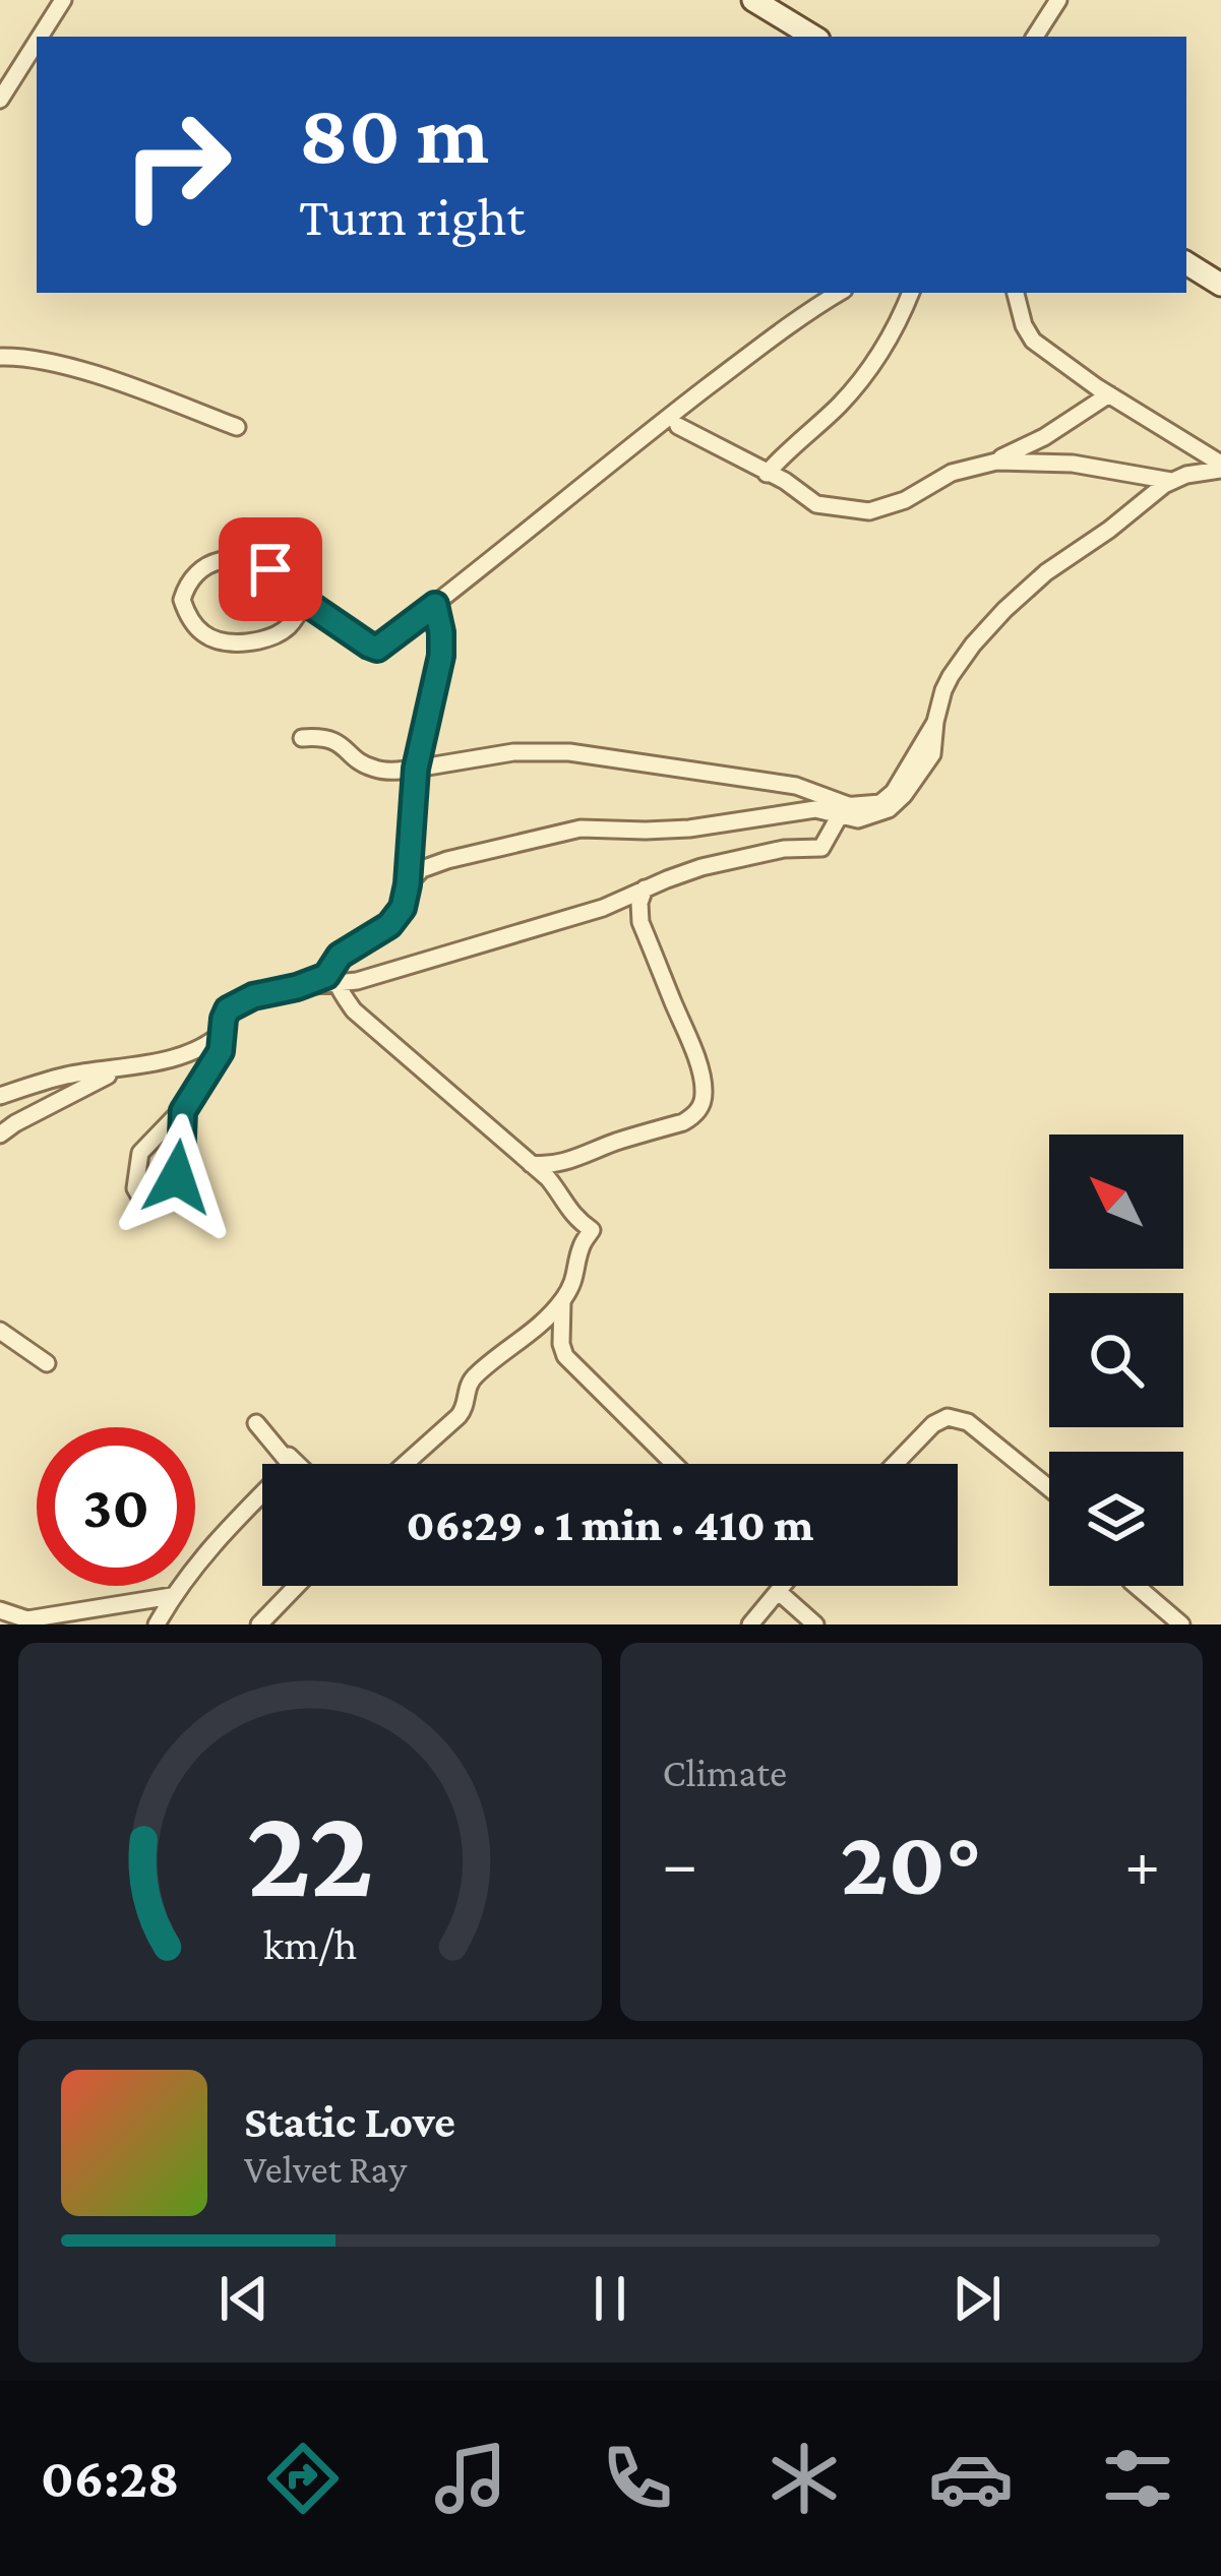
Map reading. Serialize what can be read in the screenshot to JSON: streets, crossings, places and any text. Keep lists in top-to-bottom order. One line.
{"north":"top left","page":{"turn":["80 m","Turn right"],"limit":"30","trip":"06:29 · 1 min · 410 m","tile":"Climate","heat":["−","20°","+"],"song":["Static Love","Velvet Ray"],"tabs":"06:28","gauge":["22","km/h"]}}
